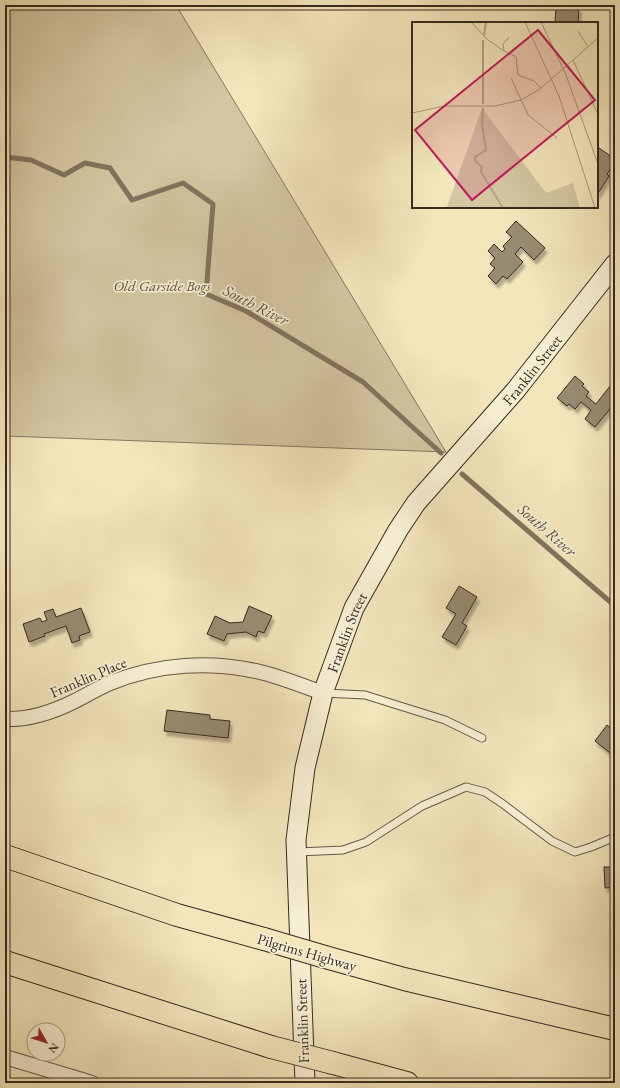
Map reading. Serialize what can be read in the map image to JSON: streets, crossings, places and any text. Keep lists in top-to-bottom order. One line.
{"streets":{"highway":["Pilgrims Highway"],"street":["Franklin Street","Franklin Place"]},"crossings":[["Franklin Street","Franklin Place"]],"water":["South River"],"parks":["Old Garside Bogs"],"north":"bottom right"}
